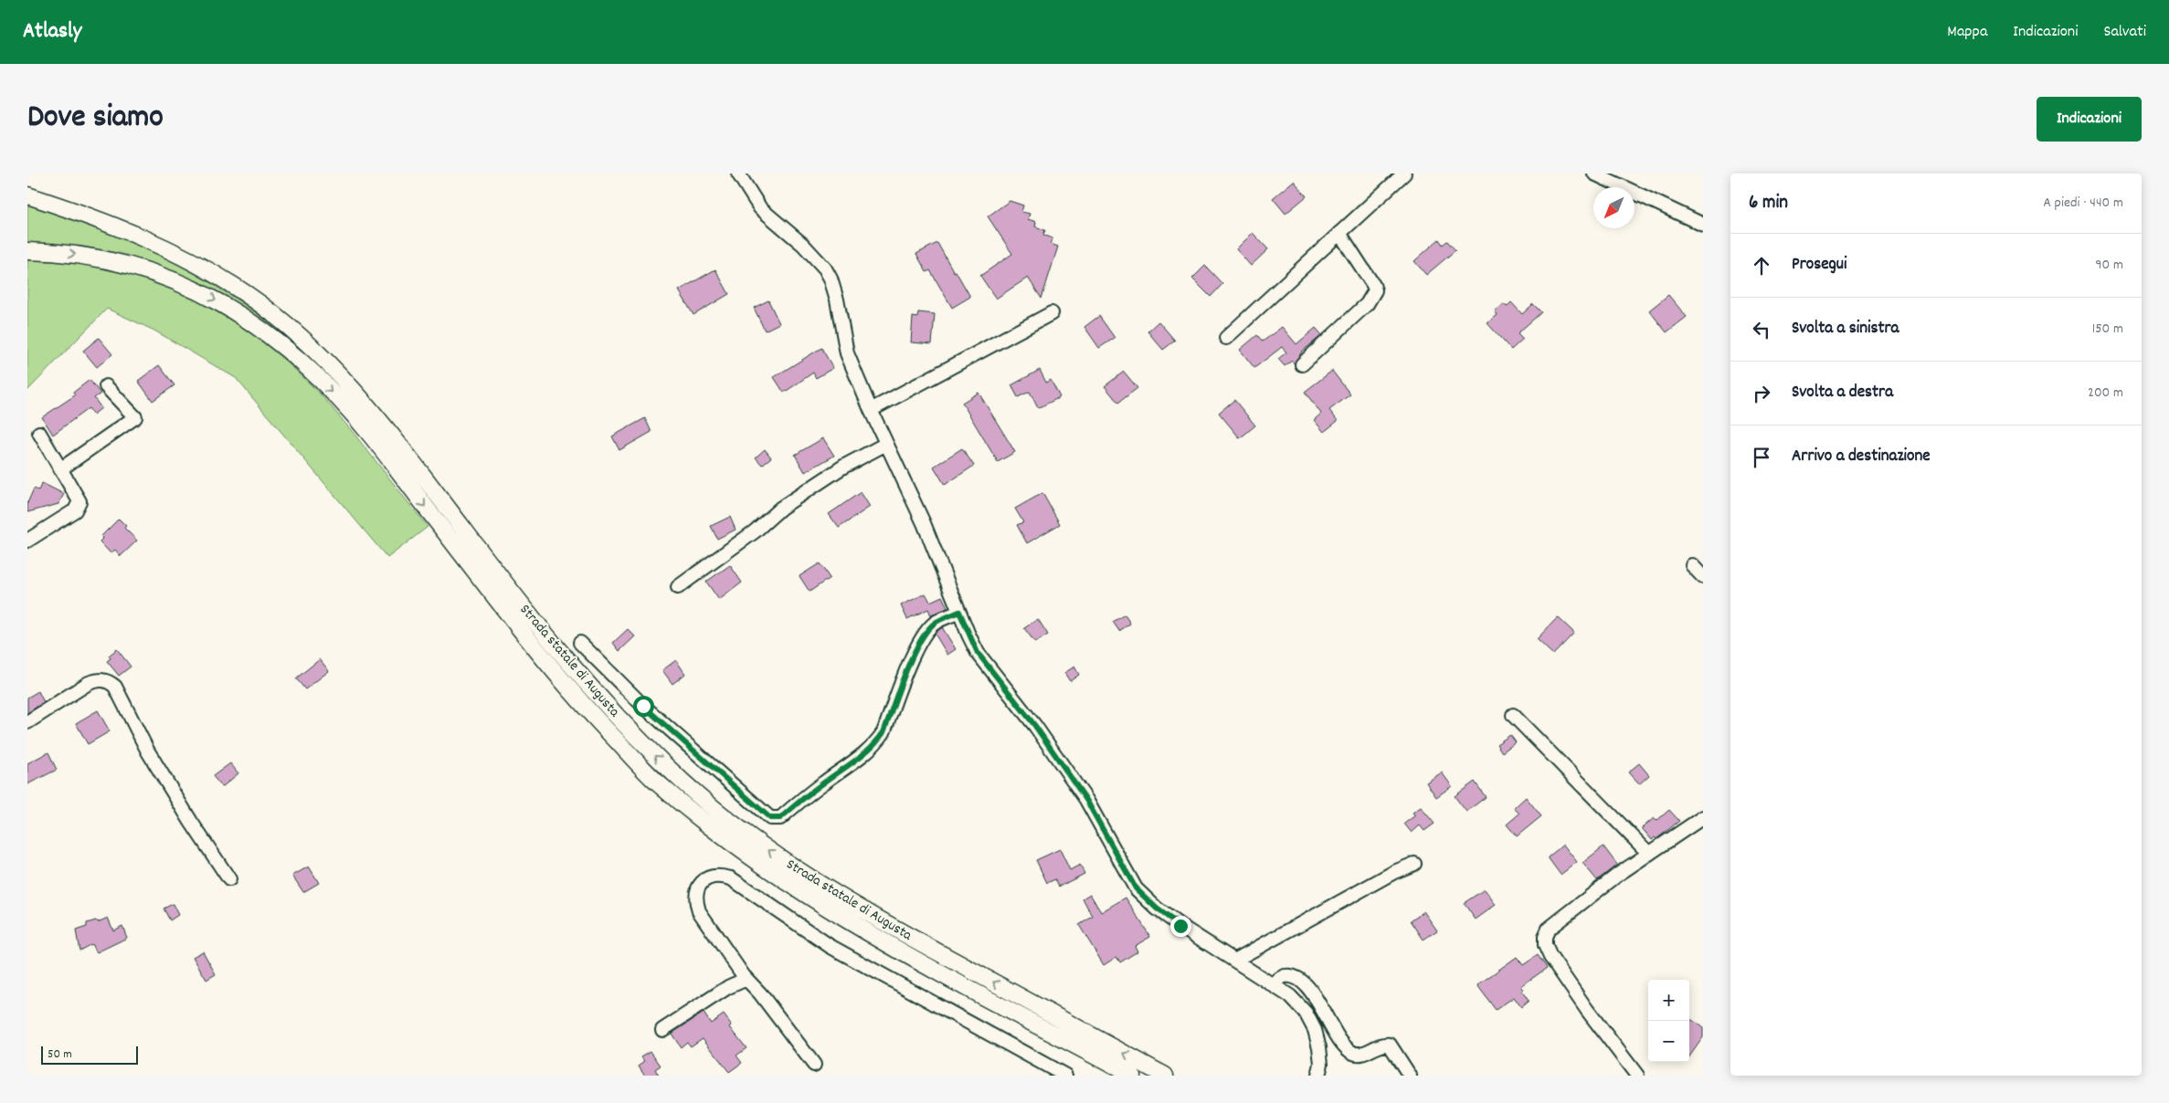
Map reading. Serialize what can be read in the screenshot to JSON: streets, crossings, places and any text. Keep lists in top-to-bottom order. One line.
{"streets":{"main road":["Strada statale di Augusta"]},"scale_bar":"50 m","north":"bottom left","page":{"header":"Atlasly","nav":["Mappa","Indicazioni","Salvati"],"title":"Dove siamo","buttons":"Indicazioni","heading":["6 min","A piedi · 440 m"],"list":[["Prosegui","90 m"],["Svolta a sinistra","150 m"],["Svolta a destra","200 m"],"Arrivo a destinazione"],"map_buttons":["+","−"],"scale":"50 m"}}
